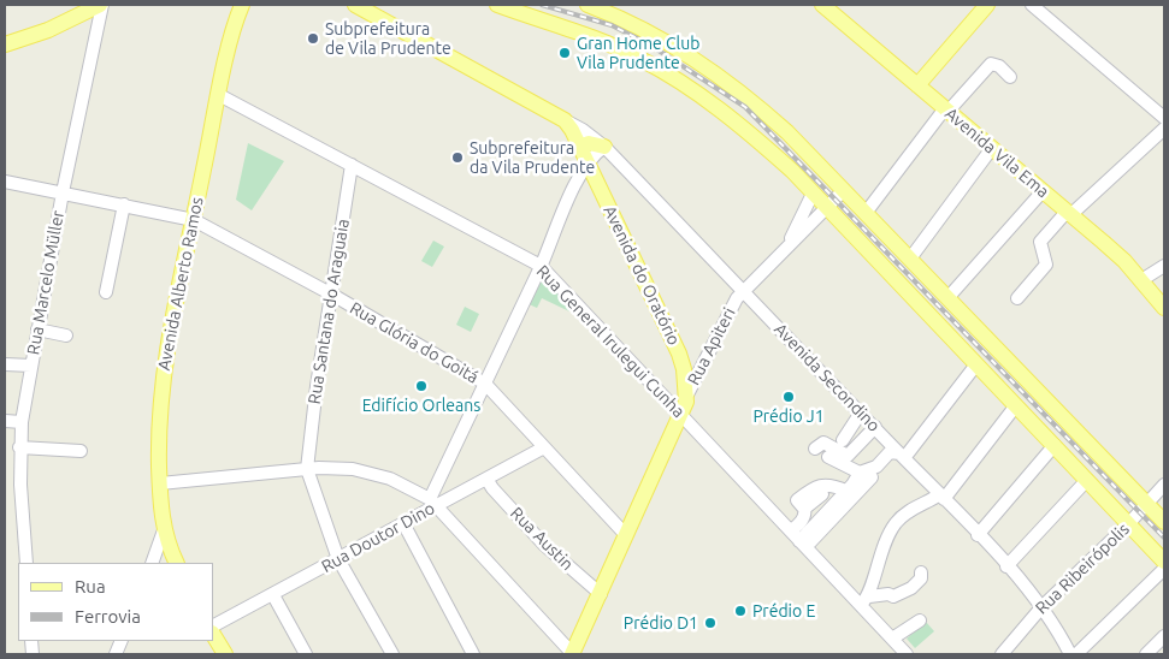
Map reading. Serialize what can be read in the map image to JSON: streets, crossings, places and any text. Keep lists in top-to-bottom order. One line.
{"streets":{"main road":["Avenida Vila Ema","Avenida do Oratório","Avenida Alberto Ramos"],"street":["Rua Marcelo Müller","Rua Santana do Araguaia","Rua General Irulegui Cunha","Rua Glória do Goitá","Rua Apiteri","Avenida Secondino","Rua Doutor Dino","Rua Austin","Rua Ribeirópolis"]},"crossings":[["Avenida do Oratório","Rua Apiteri"],["Avenida do Oratório","Avenida Secondino"],["Rua Marcelo Müller","Rua Glória do Goitá"],["Avenida Alberto Ramos","Rua General Irulegui Cunha"],["Avenida Alberto Ramos","Rua Glória do Goitá"],["Rua Santana do Araguaia","Rua General Irulegui Cunha"],["Rua Santana do Araguaia","Rua Glória do Goitá"],["Rua Santana do Araguaia","Rua Doutor Dino"],["Rua Glória do Goitá","Rua Doutor Dino"],["Rua Apiteri","Avenida Secondino"],["Avenida Secondino","Rua Ribeirópolis"],["Rua Doutor Dino","Rua Austin"]],"places":["Subprefeitura de Vila Prudente","Gran Home Club Vila Prudente","Subprefeitura da Vila Prudente","Edifício Orleans","Prédio J1","Prédio E","Prédio D1"],"legend":["Rua","Ferrovia"]}
